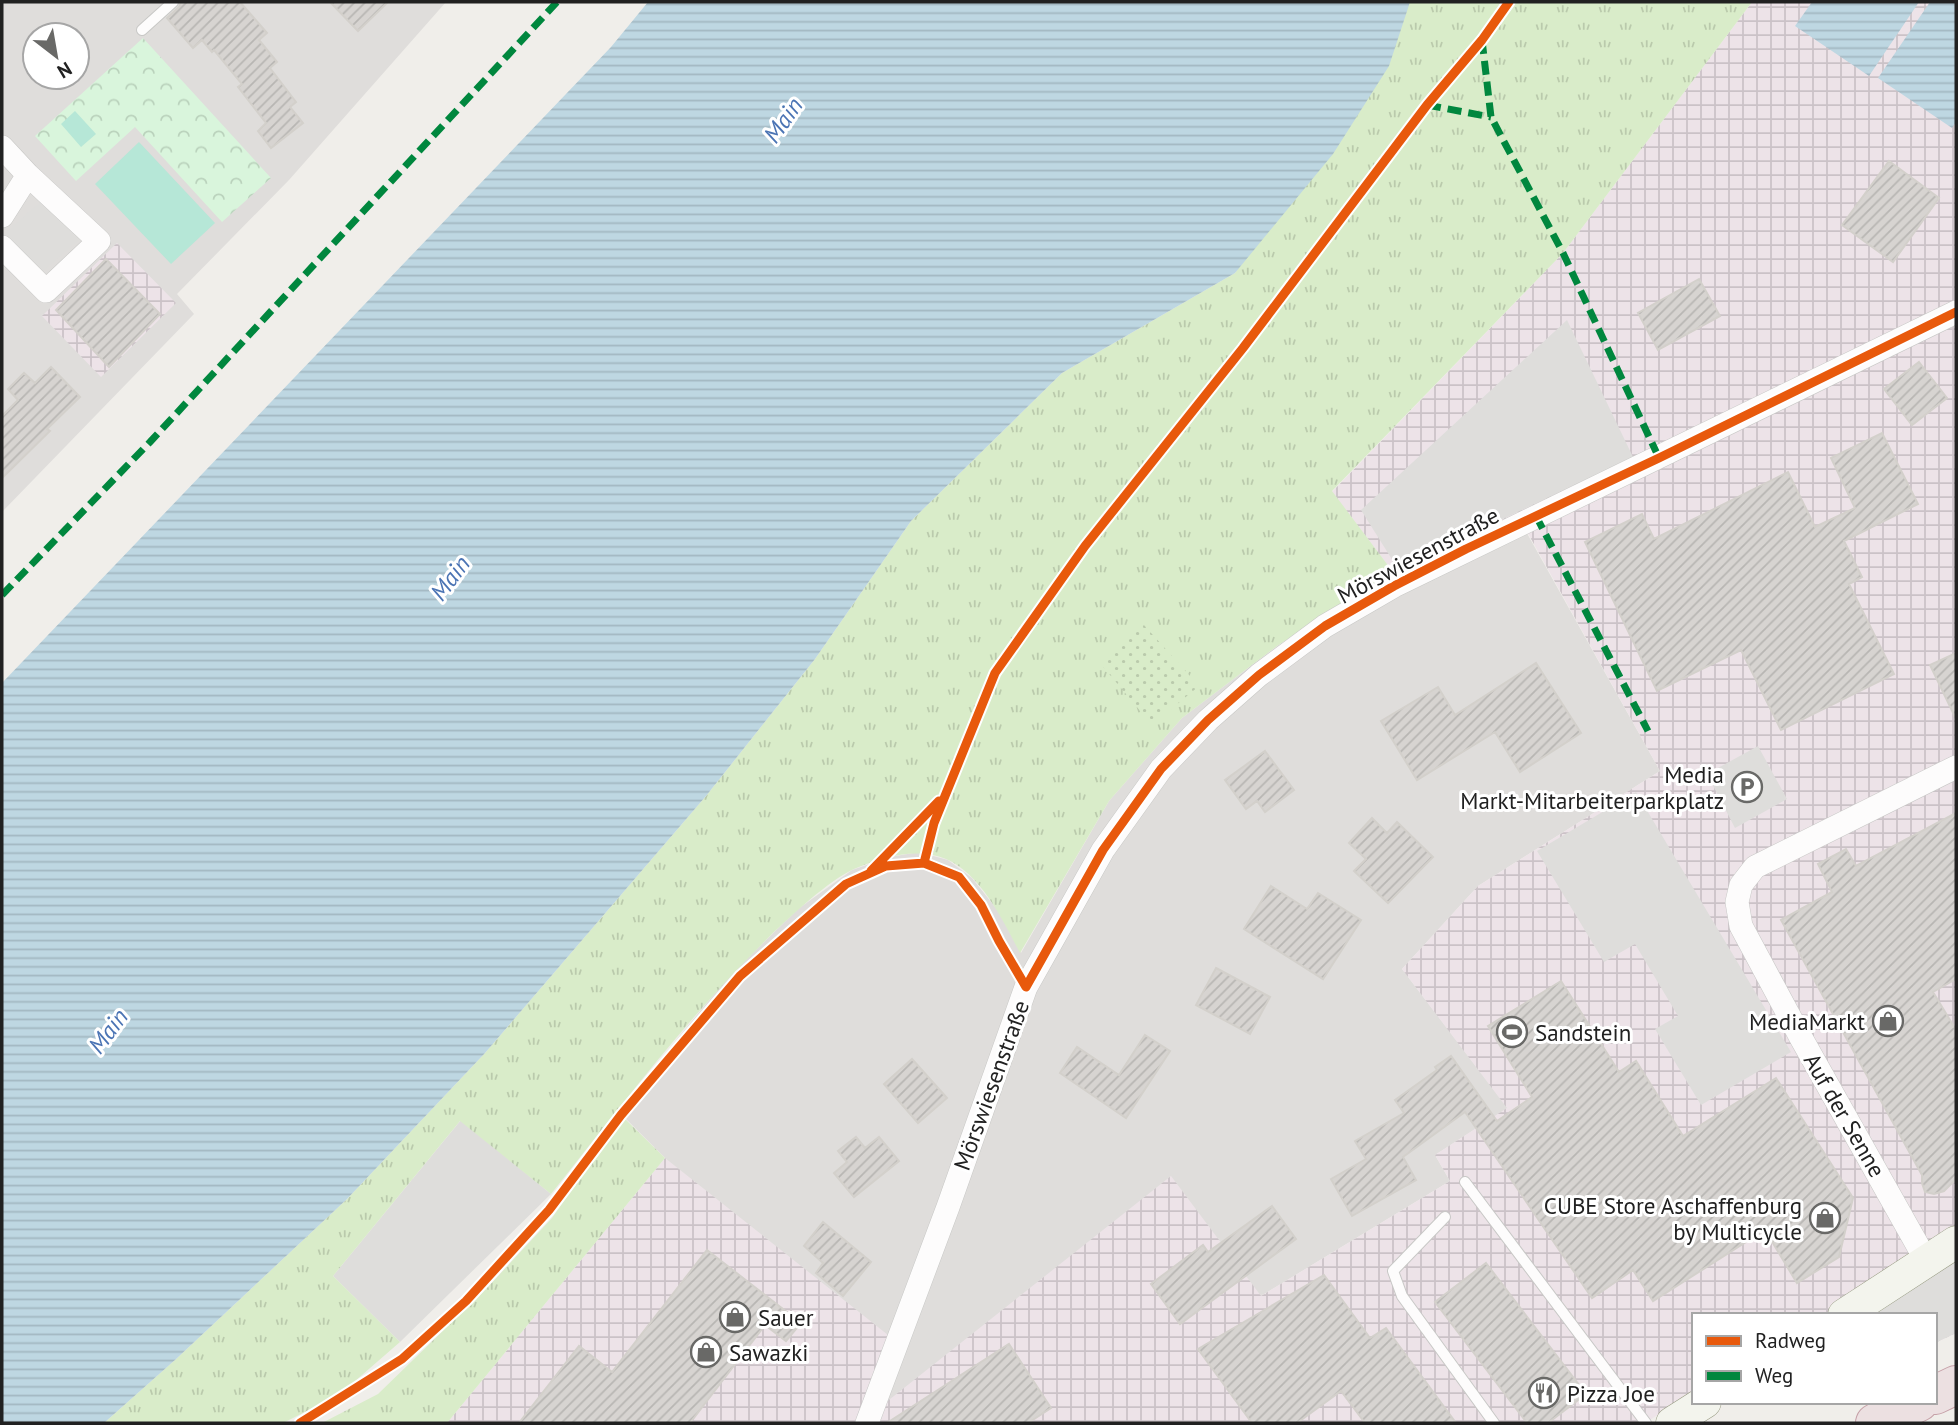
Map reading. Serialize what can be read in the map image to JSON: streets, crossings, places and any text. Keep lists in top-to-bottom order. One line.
{"streets":{"street":["Mörswiesenstraße","Auf der Senne"]},"water":["Main"],"places":{"parking":["Media Markt-Mitarbeiterparkplatz"],"shop":["MediaMarkt","CUBE Store Aschaffenburg by Multicycle","Sauer","Sawazki"],"sports":["Sandstein"],"restaurant":["Pizza Joe"]},"legend":["Radweg","Weg"],"north":"bottom right"}
